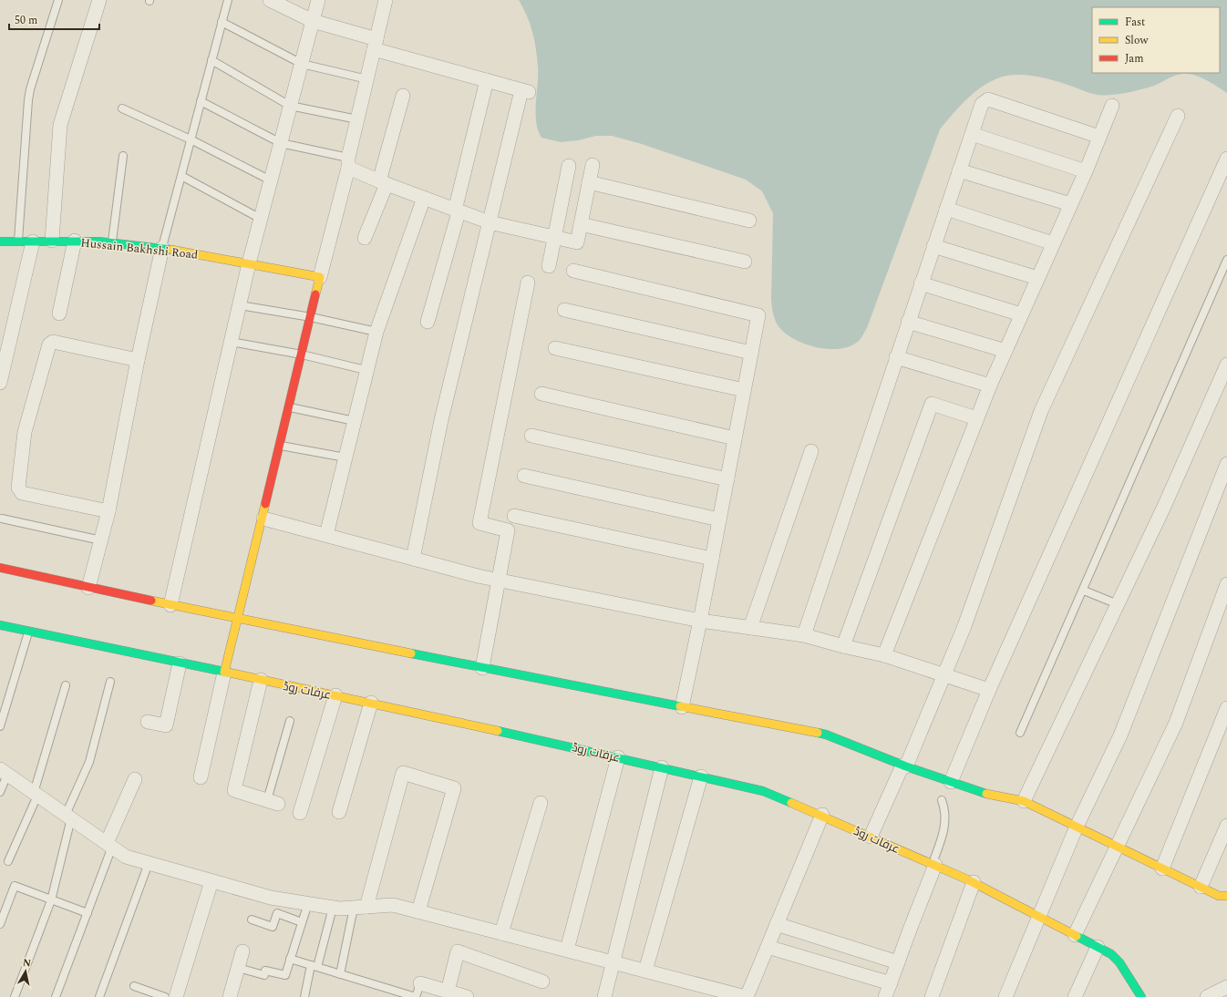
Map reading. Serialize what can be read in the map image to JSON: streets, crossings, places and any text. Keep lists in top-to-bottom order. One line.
{"streets":{"street":["Hussain Bakhshi Road","عرفات روڈ"]},"legend":["Fast","Slow","Jam"],"scale_bar":"50 m","north":"top"}
